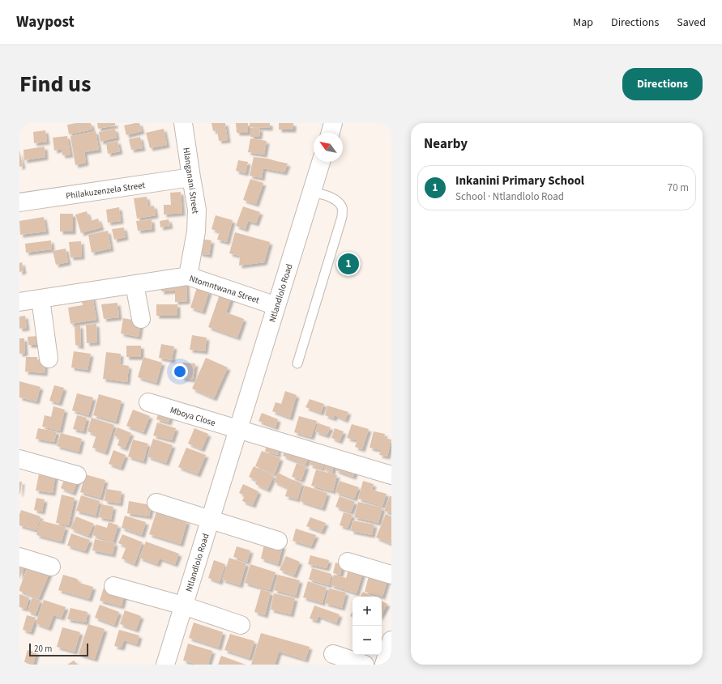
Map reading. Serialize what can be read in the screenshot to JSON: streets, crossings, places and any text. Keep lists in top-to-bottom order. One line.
{"streets":{"street":["Hlanganani Street","Philakuzenzela Street","Ntomntwana Street","Ntlandlolo Road","Mboya Close"]},"crossings":[["Hlanganani Street","Philakuzenzela Street"],["Hlanganani Street","Ntomntwana Street"],["Ntomntwana Street","Ntlandlolo Road"],["Ntlandlolo Road","Mboya Close"]],"scale_bar":"20 m","north":"top left","page":{"header":"Waypost","nav":["Map","Directions","Saved"],"title":"Find us","buttons":"Directions","heading":"Nearby","list":[{"mark":"1","name":"Inkanini Primary School","note":"School · Ntlandlolo Road","value":"70 m"}],"pins":"1","map_buttons":["+","−"],"scale":"20 m"}}
